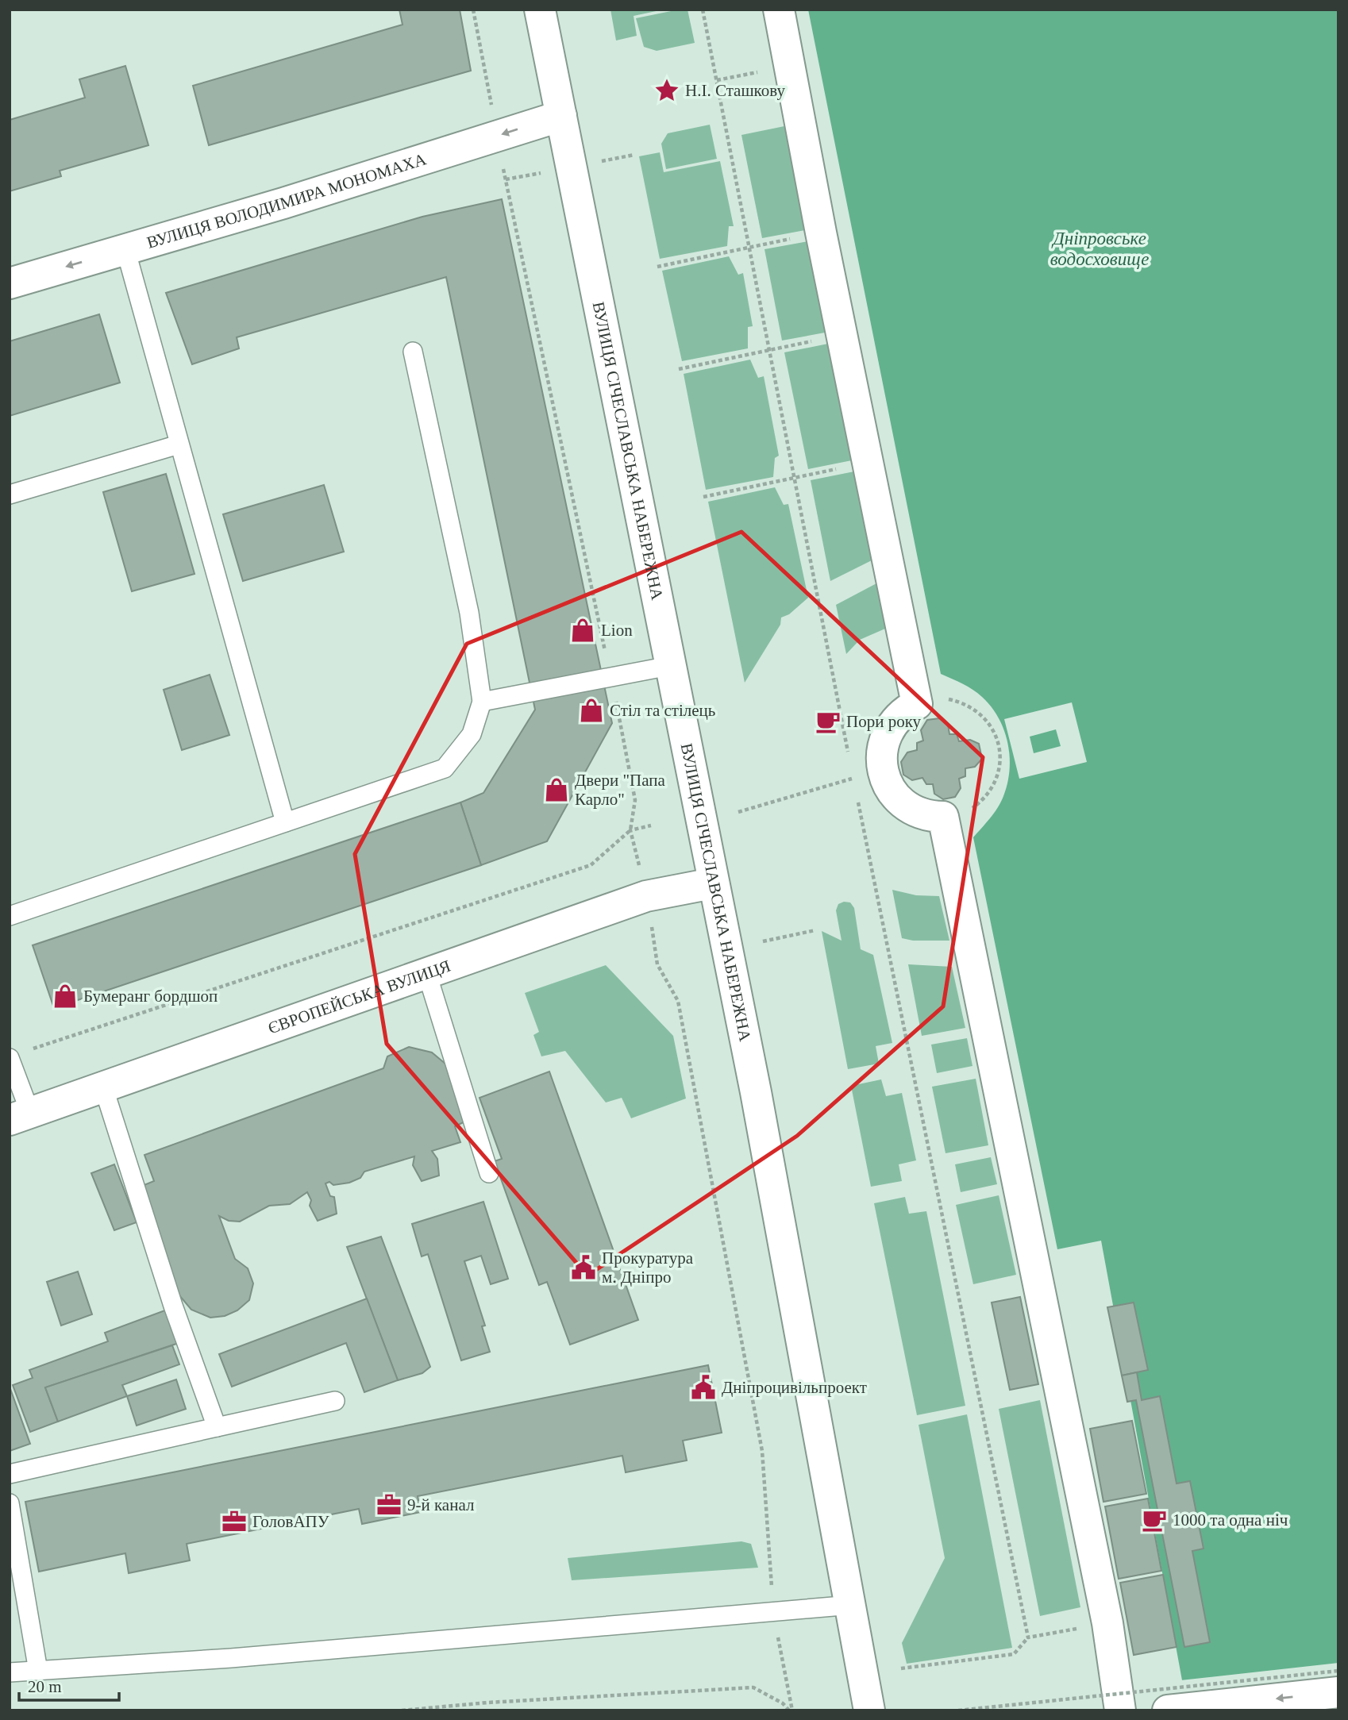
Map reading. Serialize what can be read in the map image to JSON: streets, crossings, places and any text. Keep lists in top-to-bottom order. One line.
{"streets":{"street":["ВУЛИЦЯ ВОЛОДИМИРА МОНОМАХА","ВУЛИЦЯ СІЧЕСЛАВСЬКА НАБЕРЕЖНА","ЄВРОПЕЙСЬКА ВУЛИЦЯ"]},"crossings":[["ВУЛИЦЯ ВОЛОДИМИРА МОНОМАХА","ВУЛИЦЯ СІЧЕСЛАВСЬКА НАБЕРЕЖНА"],["ВУЛИЦЯ СІЧЕСЛАВСЬКА НАБЕРЕЖНА","ЄВРОПЕЙСЬКА ВУЛИЦЯ"]],"one_way":["ВУЛИЦЯ ВОЛОДИМИРА МОНОМАХА"],"water":["Дніпровське водосховище"],"places":{"place":["Н.І. Сташкову"],"shop":["Lion","Стіл та стілець","Двери \"Папа Карло\"","Бумеранг бордшоп"],"cafe":["Пори року","1000 та одна ніч"],"public building":["Прокуратура м. Дніпро","Дніпроцивільпроект"],"office":["9-й канал","ГоловАПУ"]},"scale_bar":"20 m"}
